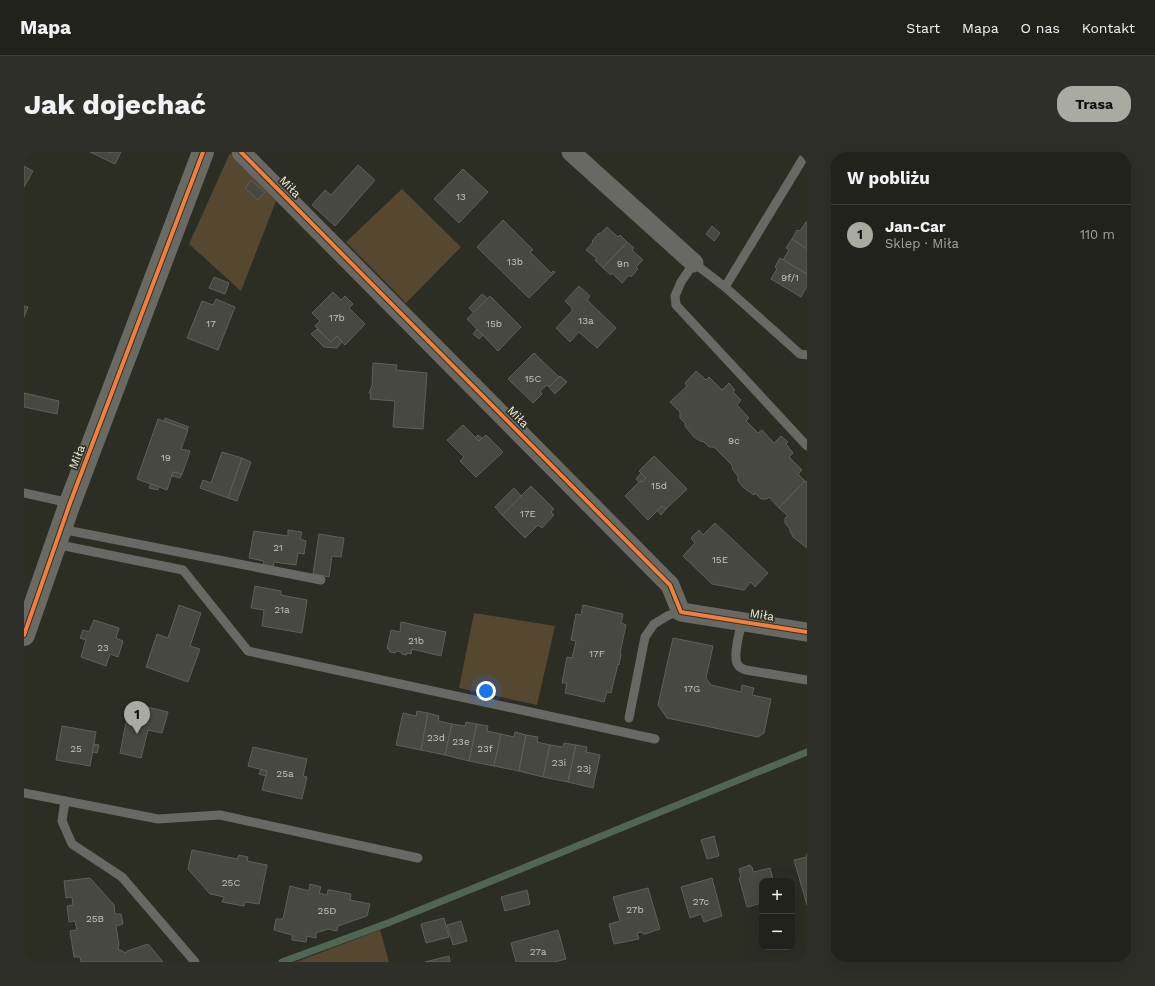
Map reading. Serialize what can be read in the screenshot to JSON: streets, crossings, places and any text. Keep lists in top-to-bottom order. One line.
{"streets":{"street":["Miła"]},"house_numbers":["13","13b","9n","9f/1","17b","13a","17","15b","15C","9c","19","15d","17E","21","15E","21a","21b","23","17F","17G","23d","23e","25","23f","23i","23j","25a","25C","27c","27b","25D","25B","27a"],"page":{"header":"Mapa","nav":["Start","Mapa","O nas","Kontakt"],"buttons":"Trasa","title":"Jak dojechać","heading":"W pobliżu","list":[{"mark":"1","name":"Jan-Car","note":"Sklep · Miła","value":"110 m"}],"pins":"1","map_buttons":["+","−"]}}
